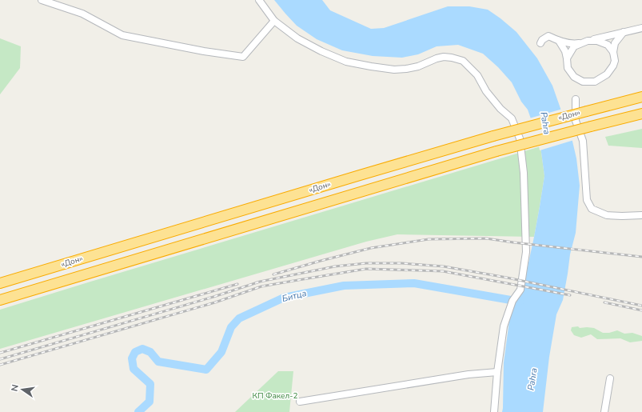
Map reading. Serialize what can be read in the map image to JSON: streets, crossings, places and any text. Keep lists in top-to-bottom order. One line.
{"streets":{"highway":["«Дон»"]},"water":["Pahra","Битца"],"parks":["КП Факел-2"],"north":"left"}
